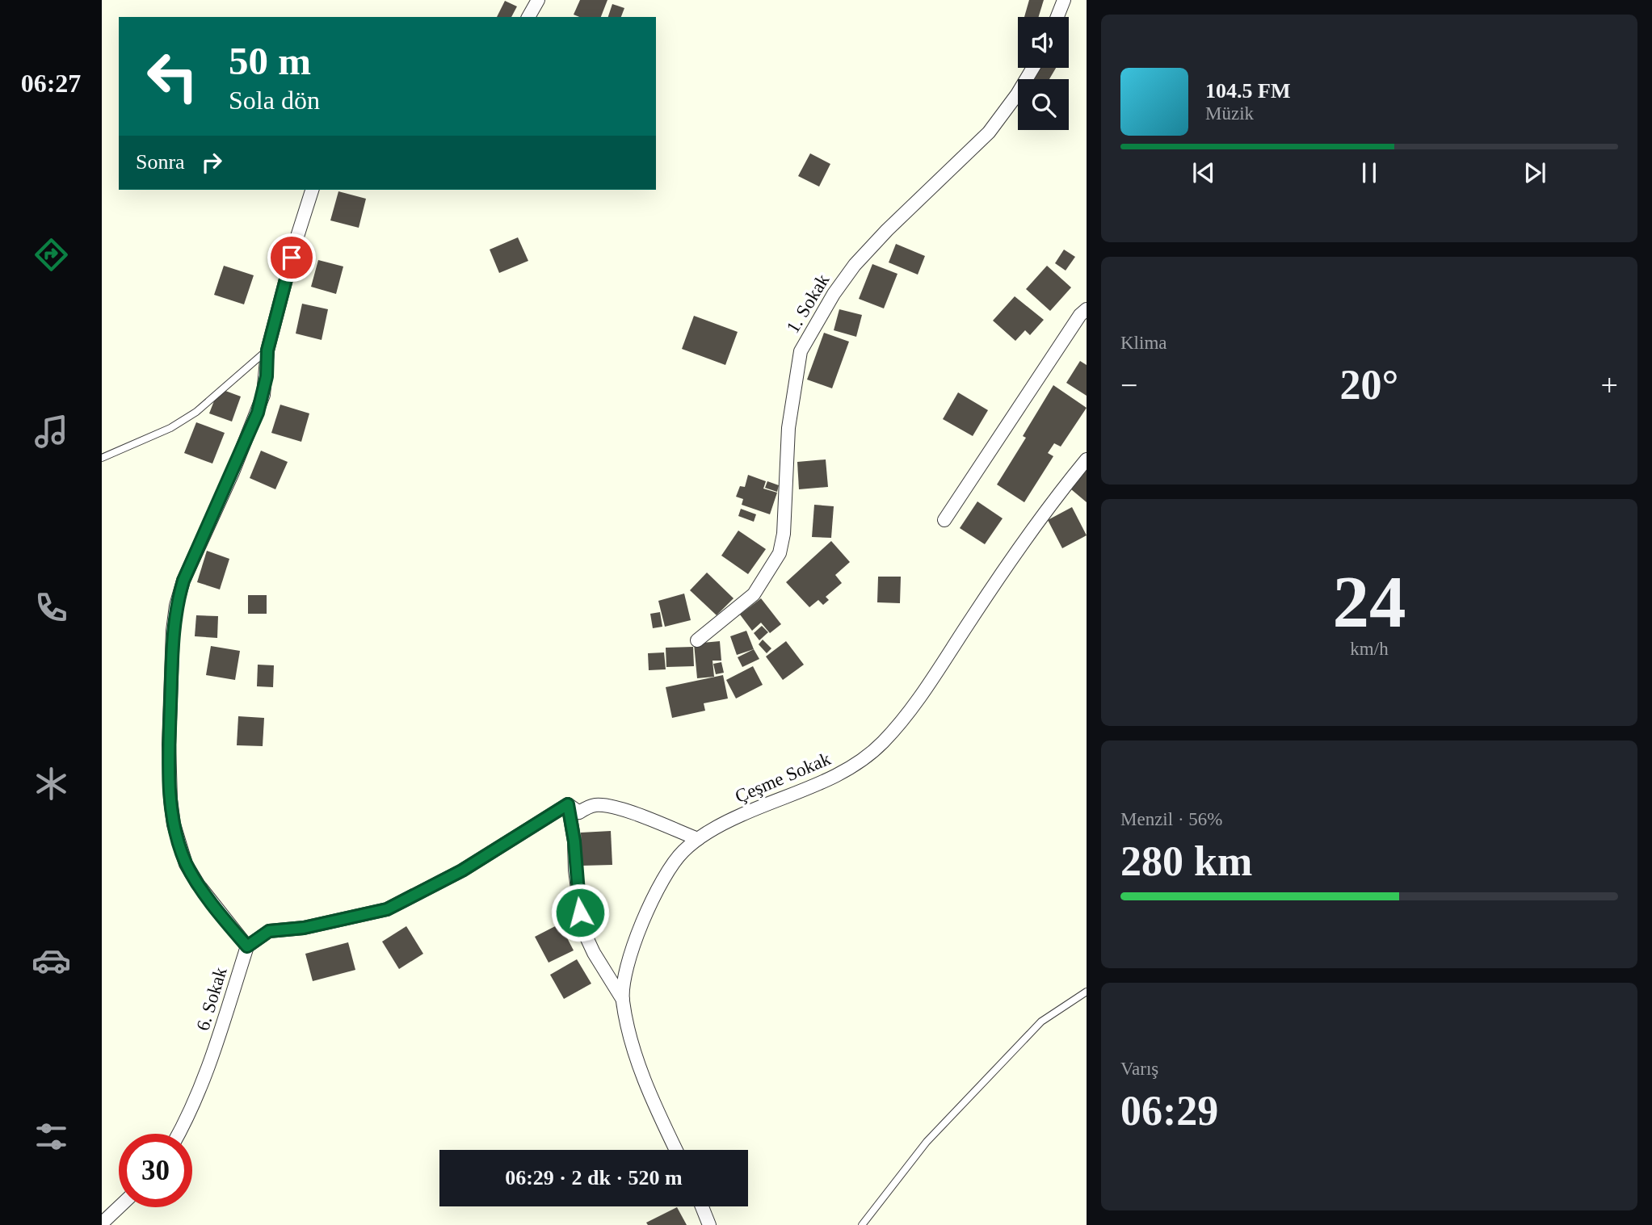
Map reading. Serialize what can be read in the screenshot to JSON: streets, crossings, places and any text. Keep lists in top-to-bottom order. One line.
{"streets":{"street":["1. Sokak","Çeşme Sokak","6. Sokak"]},"page":{"tabs":"06:27","turn":["50 m","Sola dön"],"song":["104.5 FM","Müzik"],"then":"Sonra","tile":["Klima",["24","km/h"],["Menzil · 56%","280 km"],["Varış","06:29"]],"heat":["−","20°","+"],"limit":"30","trip":"06:29 · 2 dk · 520 m"}}
